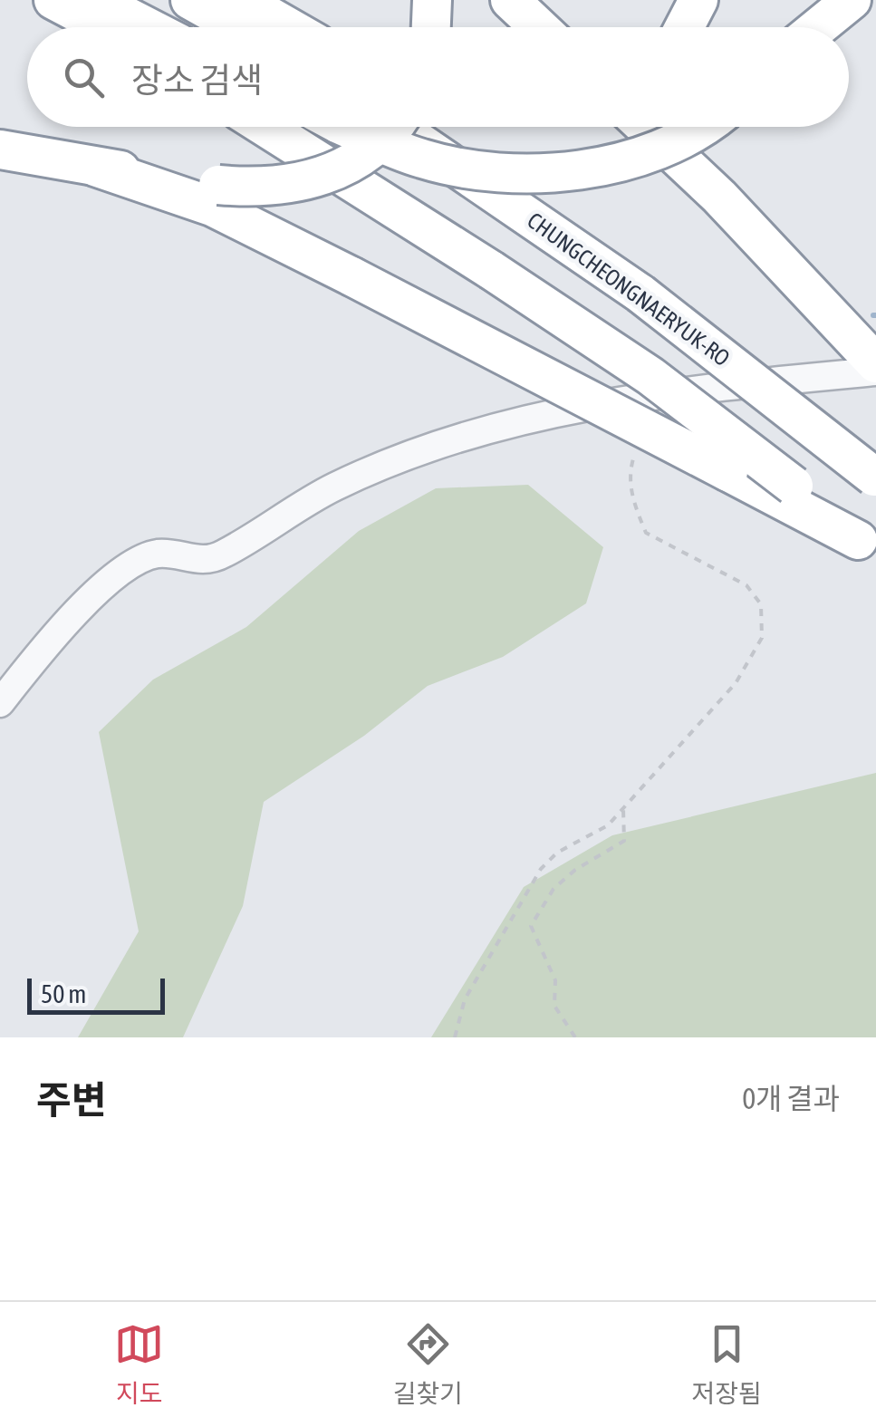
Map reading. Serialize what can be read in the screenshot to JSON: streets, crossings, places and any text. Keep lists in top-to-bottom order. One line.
{"streets":{"highway":["CHUNGCHEONGNAERYUK-RO"]},"scale_bar":"50 m","page":{"search":"장소 검색","scale":"50 m","heading":["주변","0개 결과"],"nav":["지도","길찾기","저장됨"]}}
